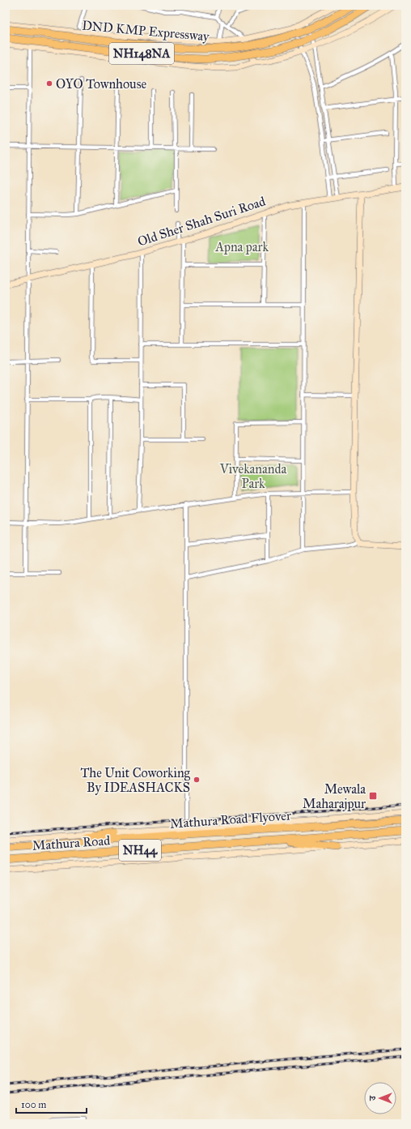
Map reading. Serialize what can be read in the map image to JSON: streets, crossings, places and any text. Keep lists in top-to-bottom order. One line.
{"streets":{"highway":["DND KMP Expressway","NH148NA","Mathura Road Flyover","Mathura Road","NH44"],"street":["Old Sher Shah Suri Road"]},"crossings":[["Mathura Road Flyover","Mathura Road"]],"parks":["Apna park","Vivekananda Park"],"places":{"other":["OYO Townhouse","The Unit Coworking By IDEASHACKS"],"transit":["Mewala Maharajpur"]},"scale_bar":"100 m","north":"left"}
